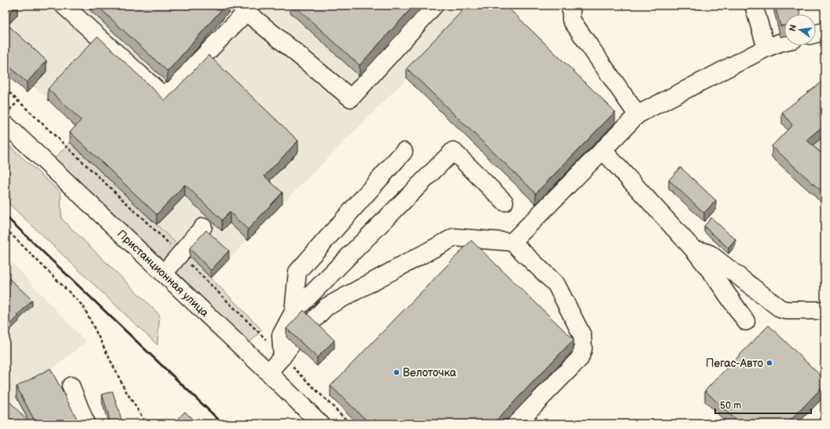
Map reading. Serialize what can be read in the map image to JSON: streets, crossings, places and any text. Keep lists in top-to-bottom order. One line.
{"streets":{"street":["Пристанционная улица"]},"places":["Пегас-Авто","Велоточка"],"scale_bar":"50 m","north":"left"}
